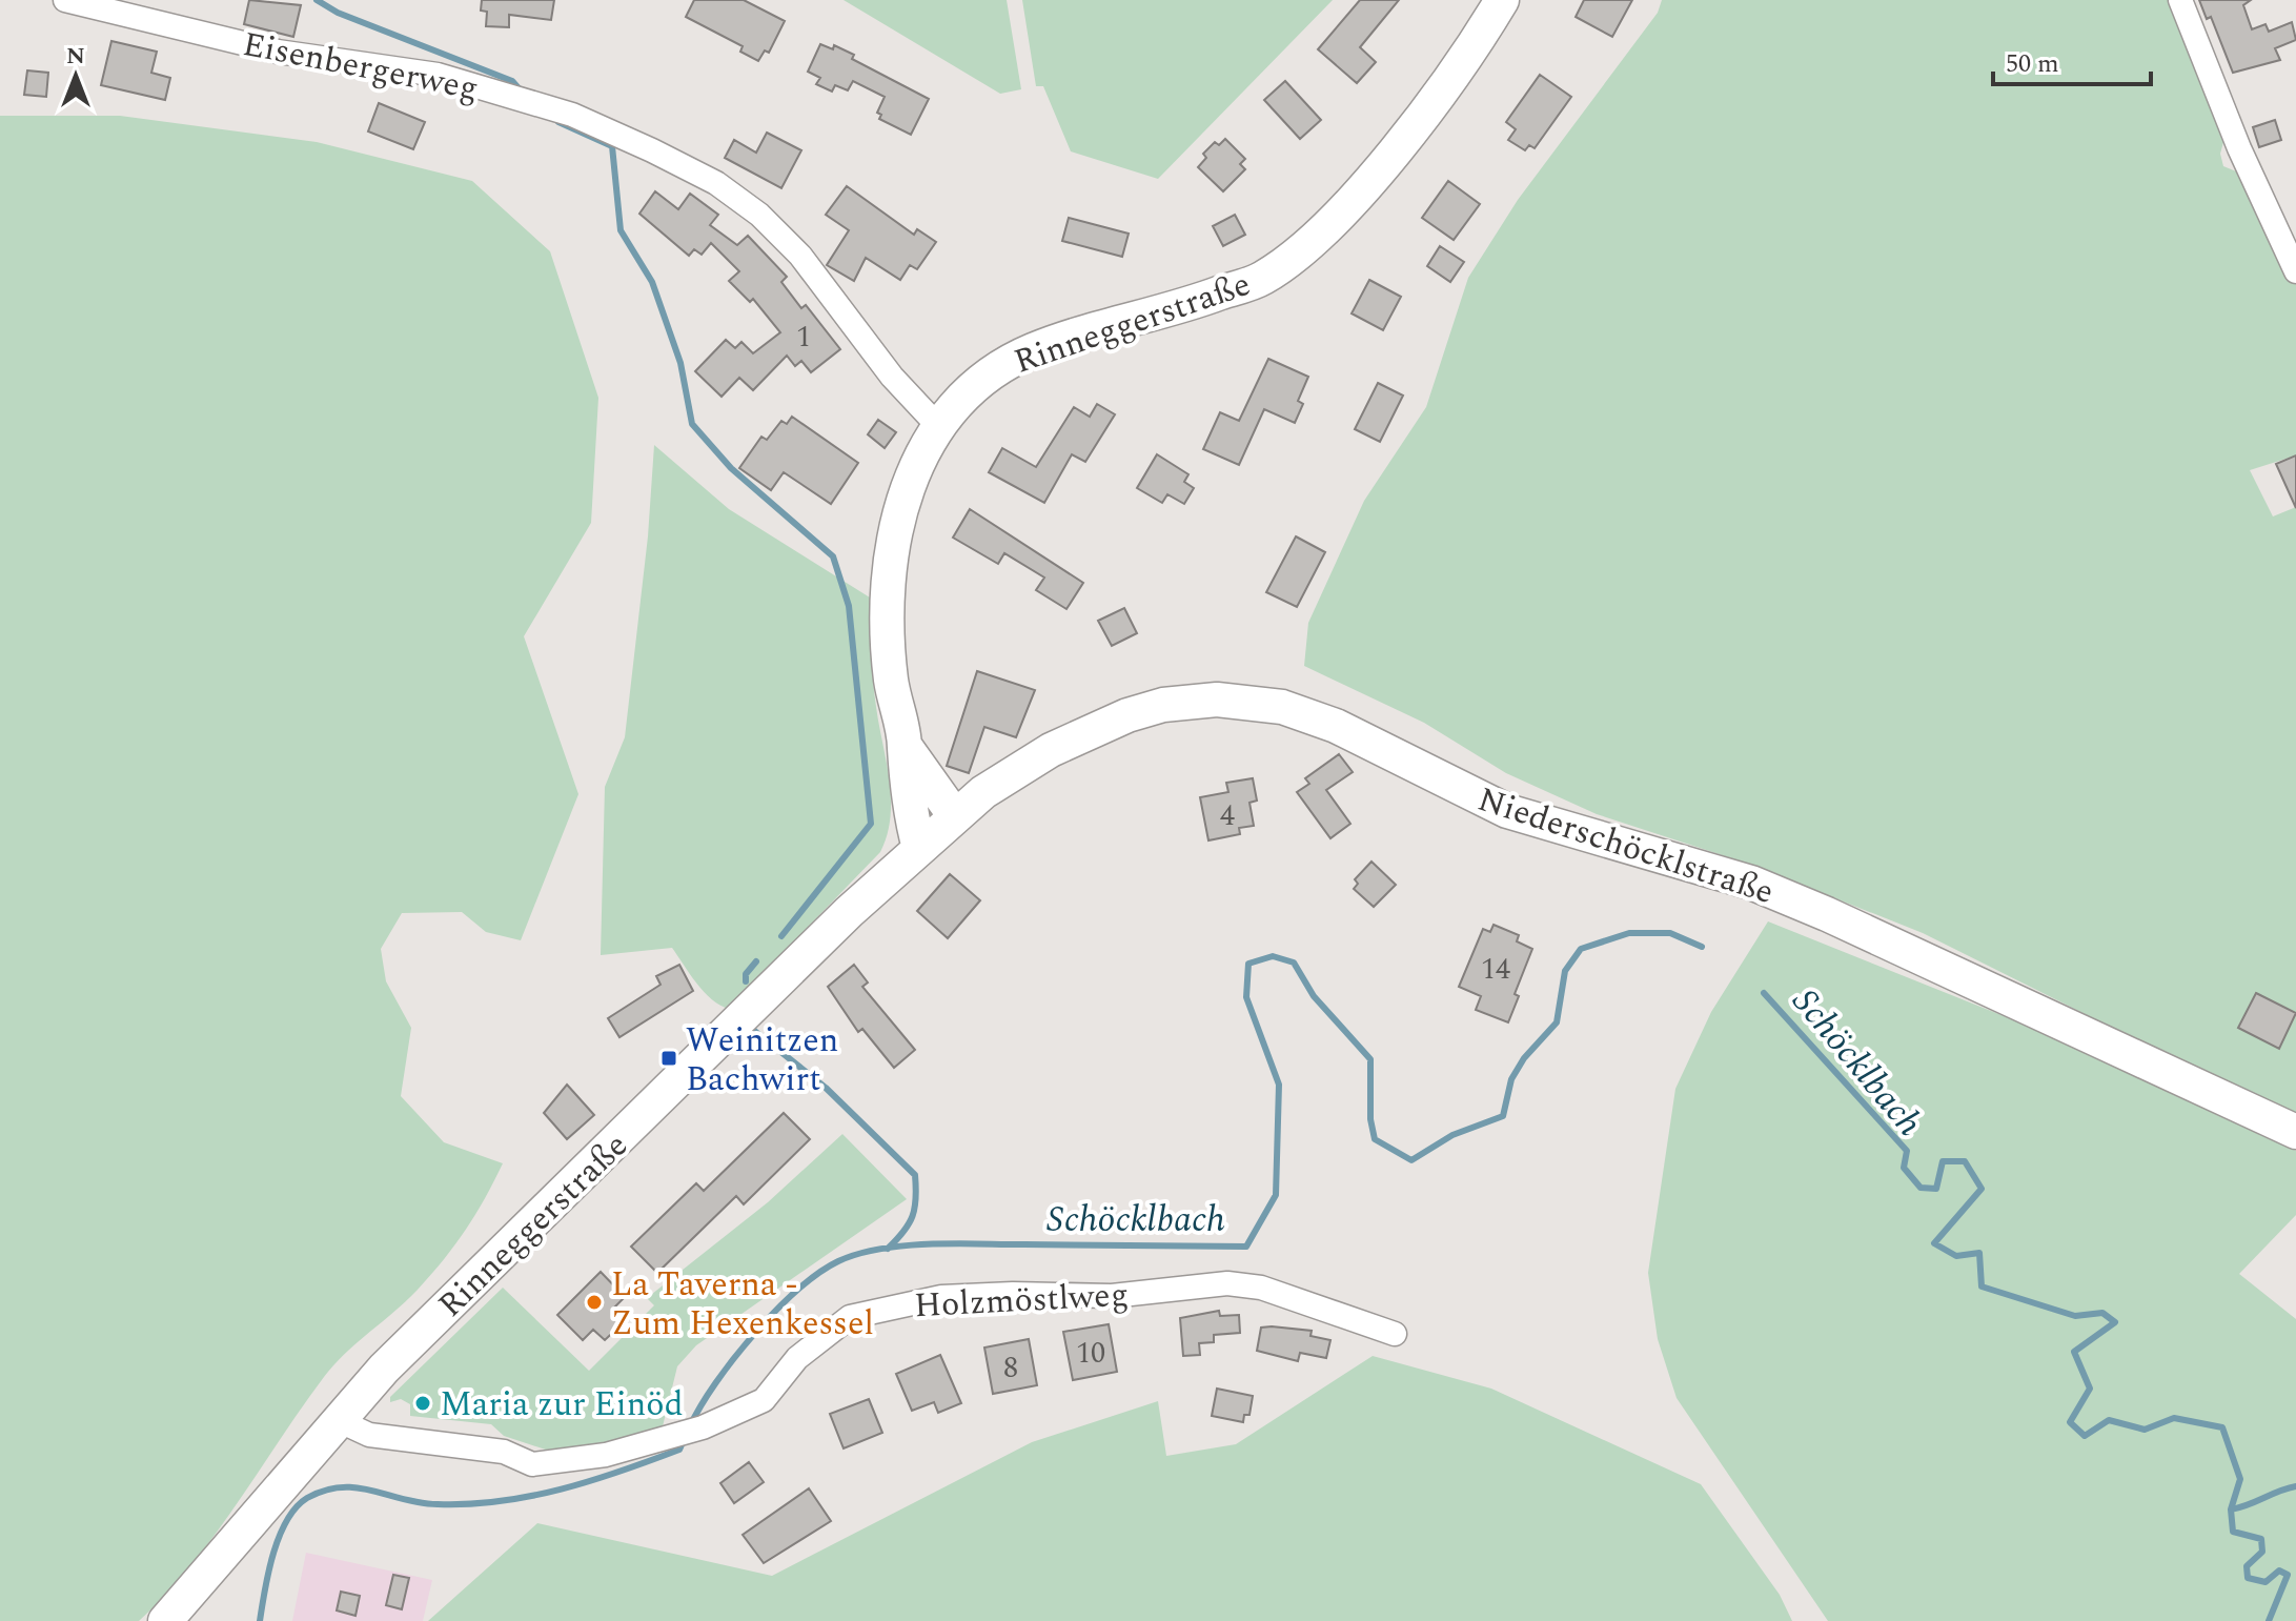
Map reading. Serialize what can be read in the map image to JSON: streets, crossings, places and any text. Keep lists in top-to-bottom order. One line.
{"streets":{"main road":["Rinneggerstraße","Niederschöcklstraße"],"street":["Eisenbergerweg","Holzmöstlweg"]},"crossings":[["Eisenbergerweg","Rinneggerstraße"],["Rinneggerstraße","Niederschöcklstraße"],["Rinneggerstraße","Holzmöstlweg"]],"water":["Schöcklbach"],"places":{"transit":["Weinitzen Bachwirt"],"other":["La Taverna - Zum Hexenkessel","Maria zur Einöd"]},"house_numbers":["1","4","14","10","8"],"scale_bar":"50 m","north":"top"}
